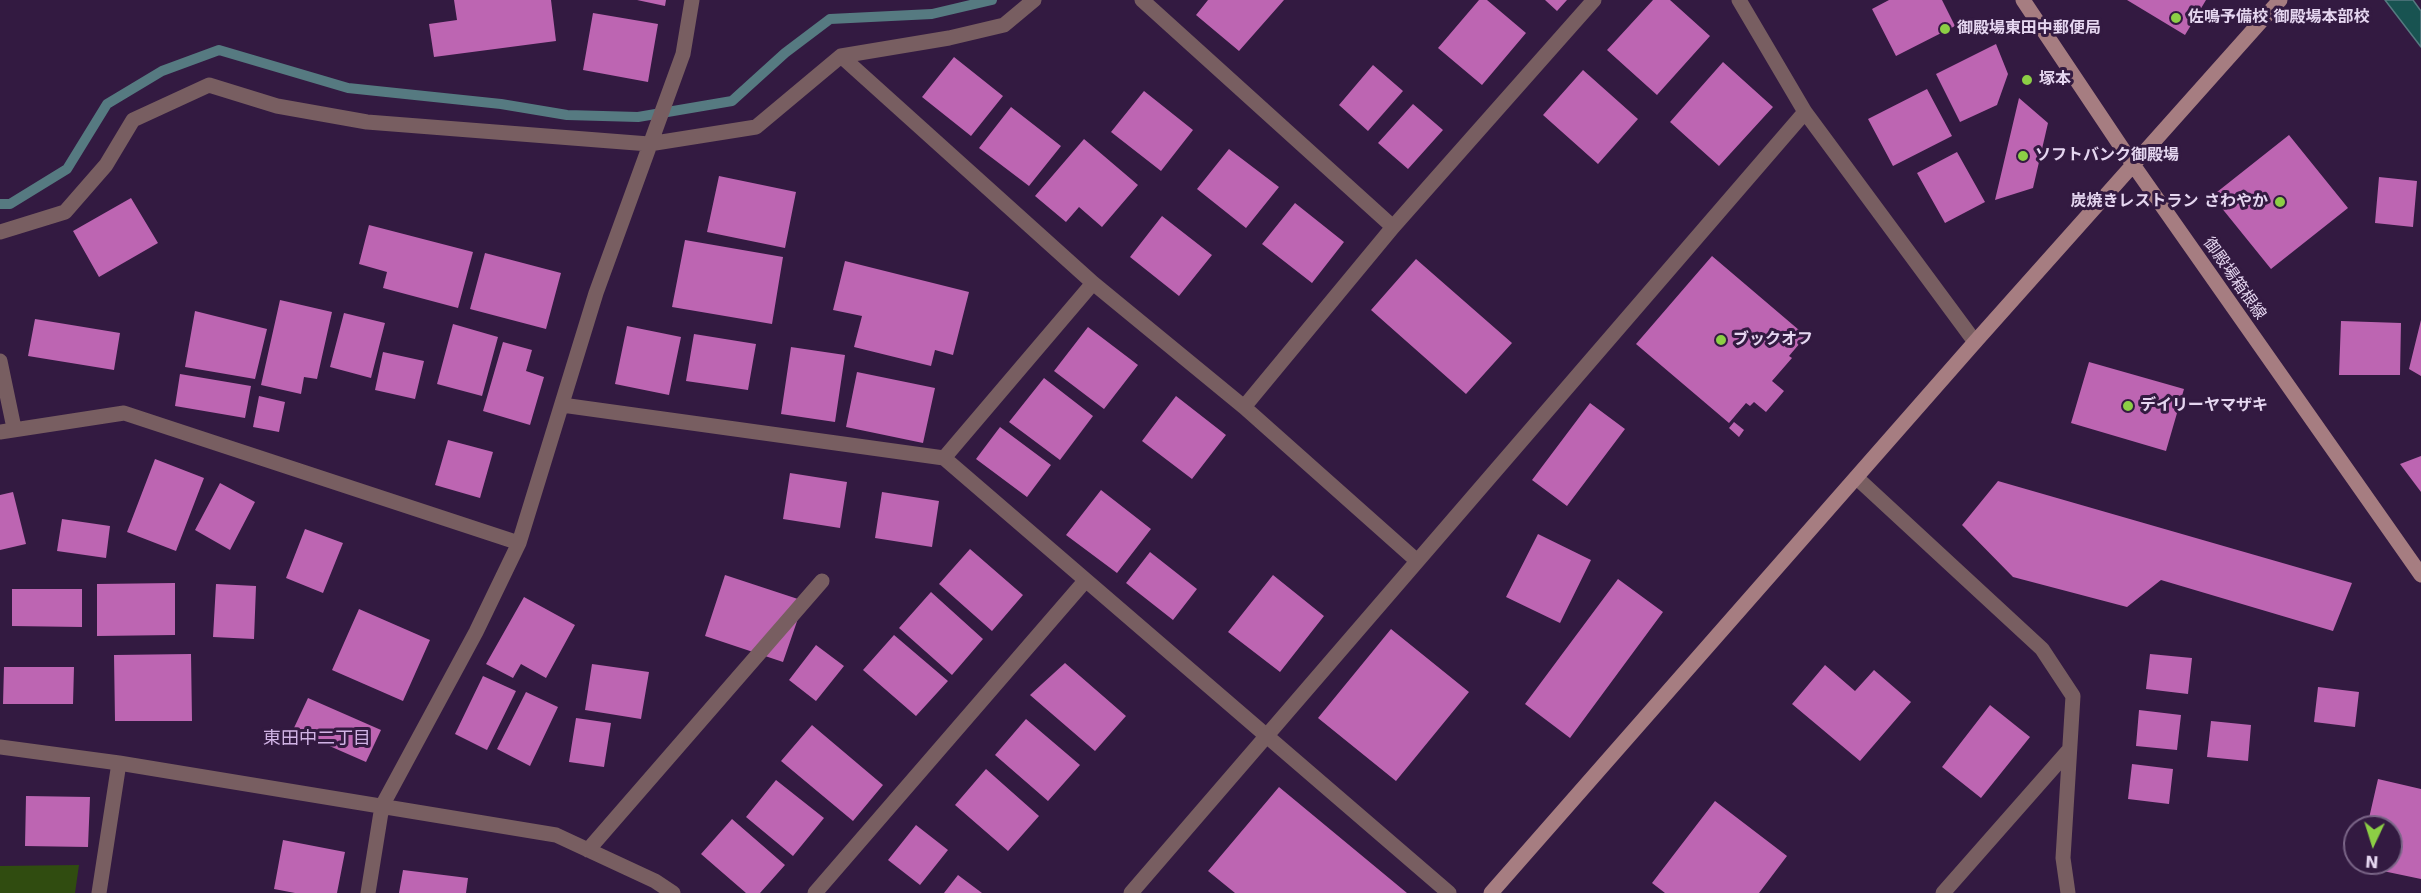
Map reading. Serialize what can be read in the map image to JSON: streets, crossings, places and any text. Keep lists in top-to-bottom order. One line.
{"streets":{"street":["御殿場箱根線"]},"districts":["東田中二丁目"],"places":["佐鳴予備校 御殿場本部校","御殿場東田中郵便局","塚本","ソフトバンク御殿場","炭焼きレストラン さわやか","ブックオフ","デイリーヤマザキ"],"north":"bottom"}
